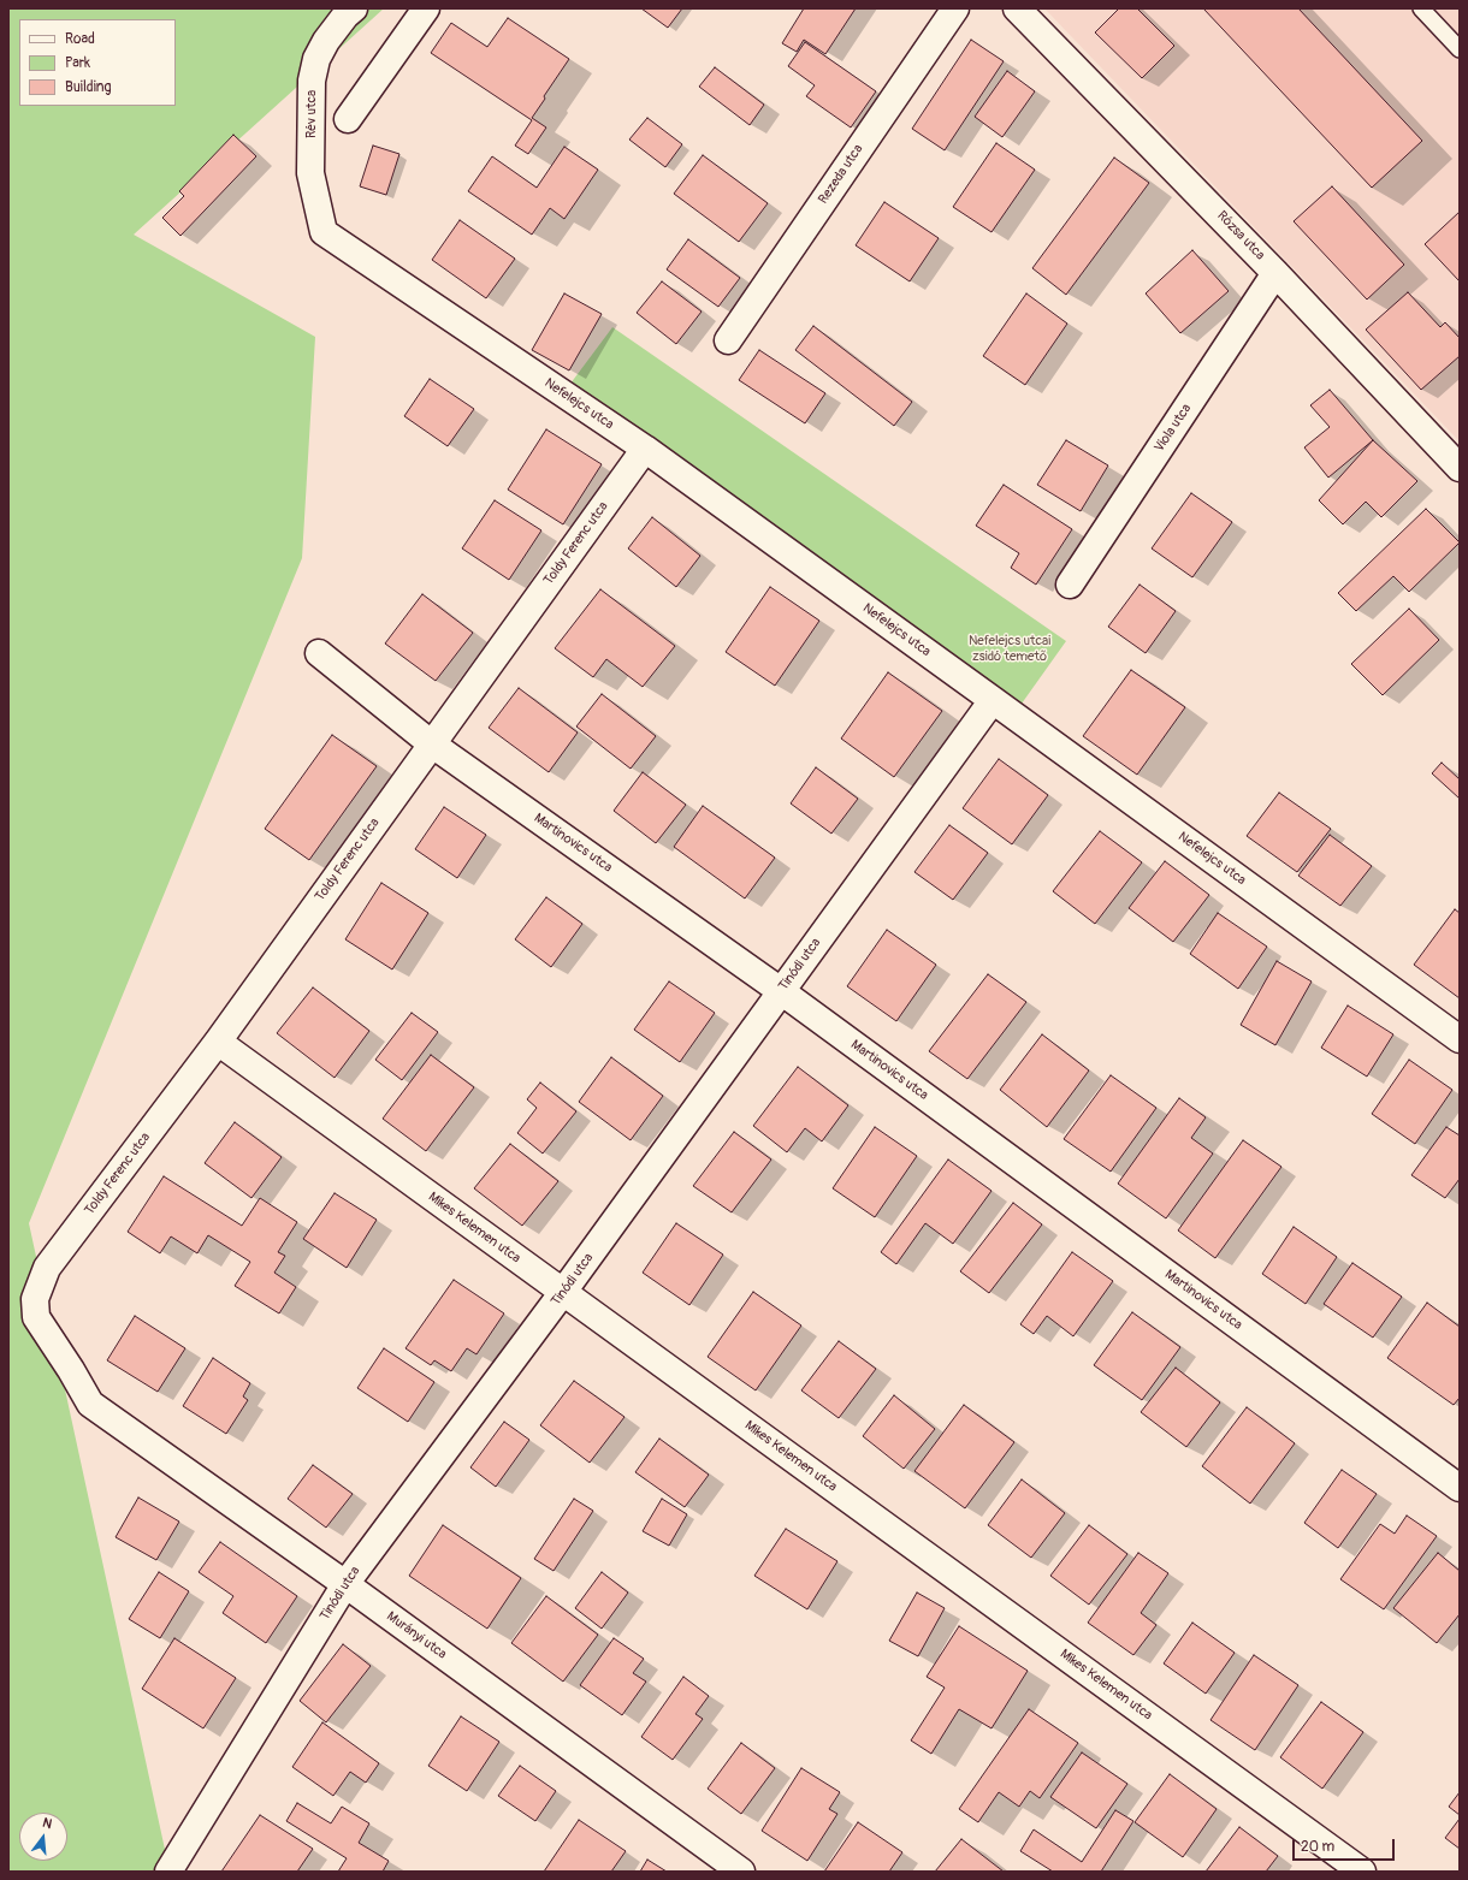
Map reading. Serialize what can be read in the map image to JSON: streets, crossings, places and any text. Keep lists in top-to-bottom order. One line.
{"streets":{"street":["Rév utca","Rezeda utca","Rózsa utca","Nefelejcs utca","Viola utca","Toldy Ferenc utca","Martinovics utca","Tinódi utca","Mikes Kelemen utca","Murányi utca"]},"crossings":[["Rév utca","Nefelejcs utca"],["Rózsa utca","Viola utca"],["Nefelejcs utca","Toldy Ferenc utca"],["Nefelejcs utca","Tinódi utca"],["Toldy Ferenc utca","Martinovics utca"],["Toldy Ferenc utca","Mikes Kelemen utca"],["Toldy Ferenc utca","Murányi utca"],["Martinovics utca","Tinódi utca"],["Tinódi utca","Mikes Kelemen utca"],["Tinódi utca","Murányi utca"]],"parks":["Nefelejcs utcai zsidó temető"],"legend":["Road","Park","Building"],"scale_bar":"20 m","north":"top"}
